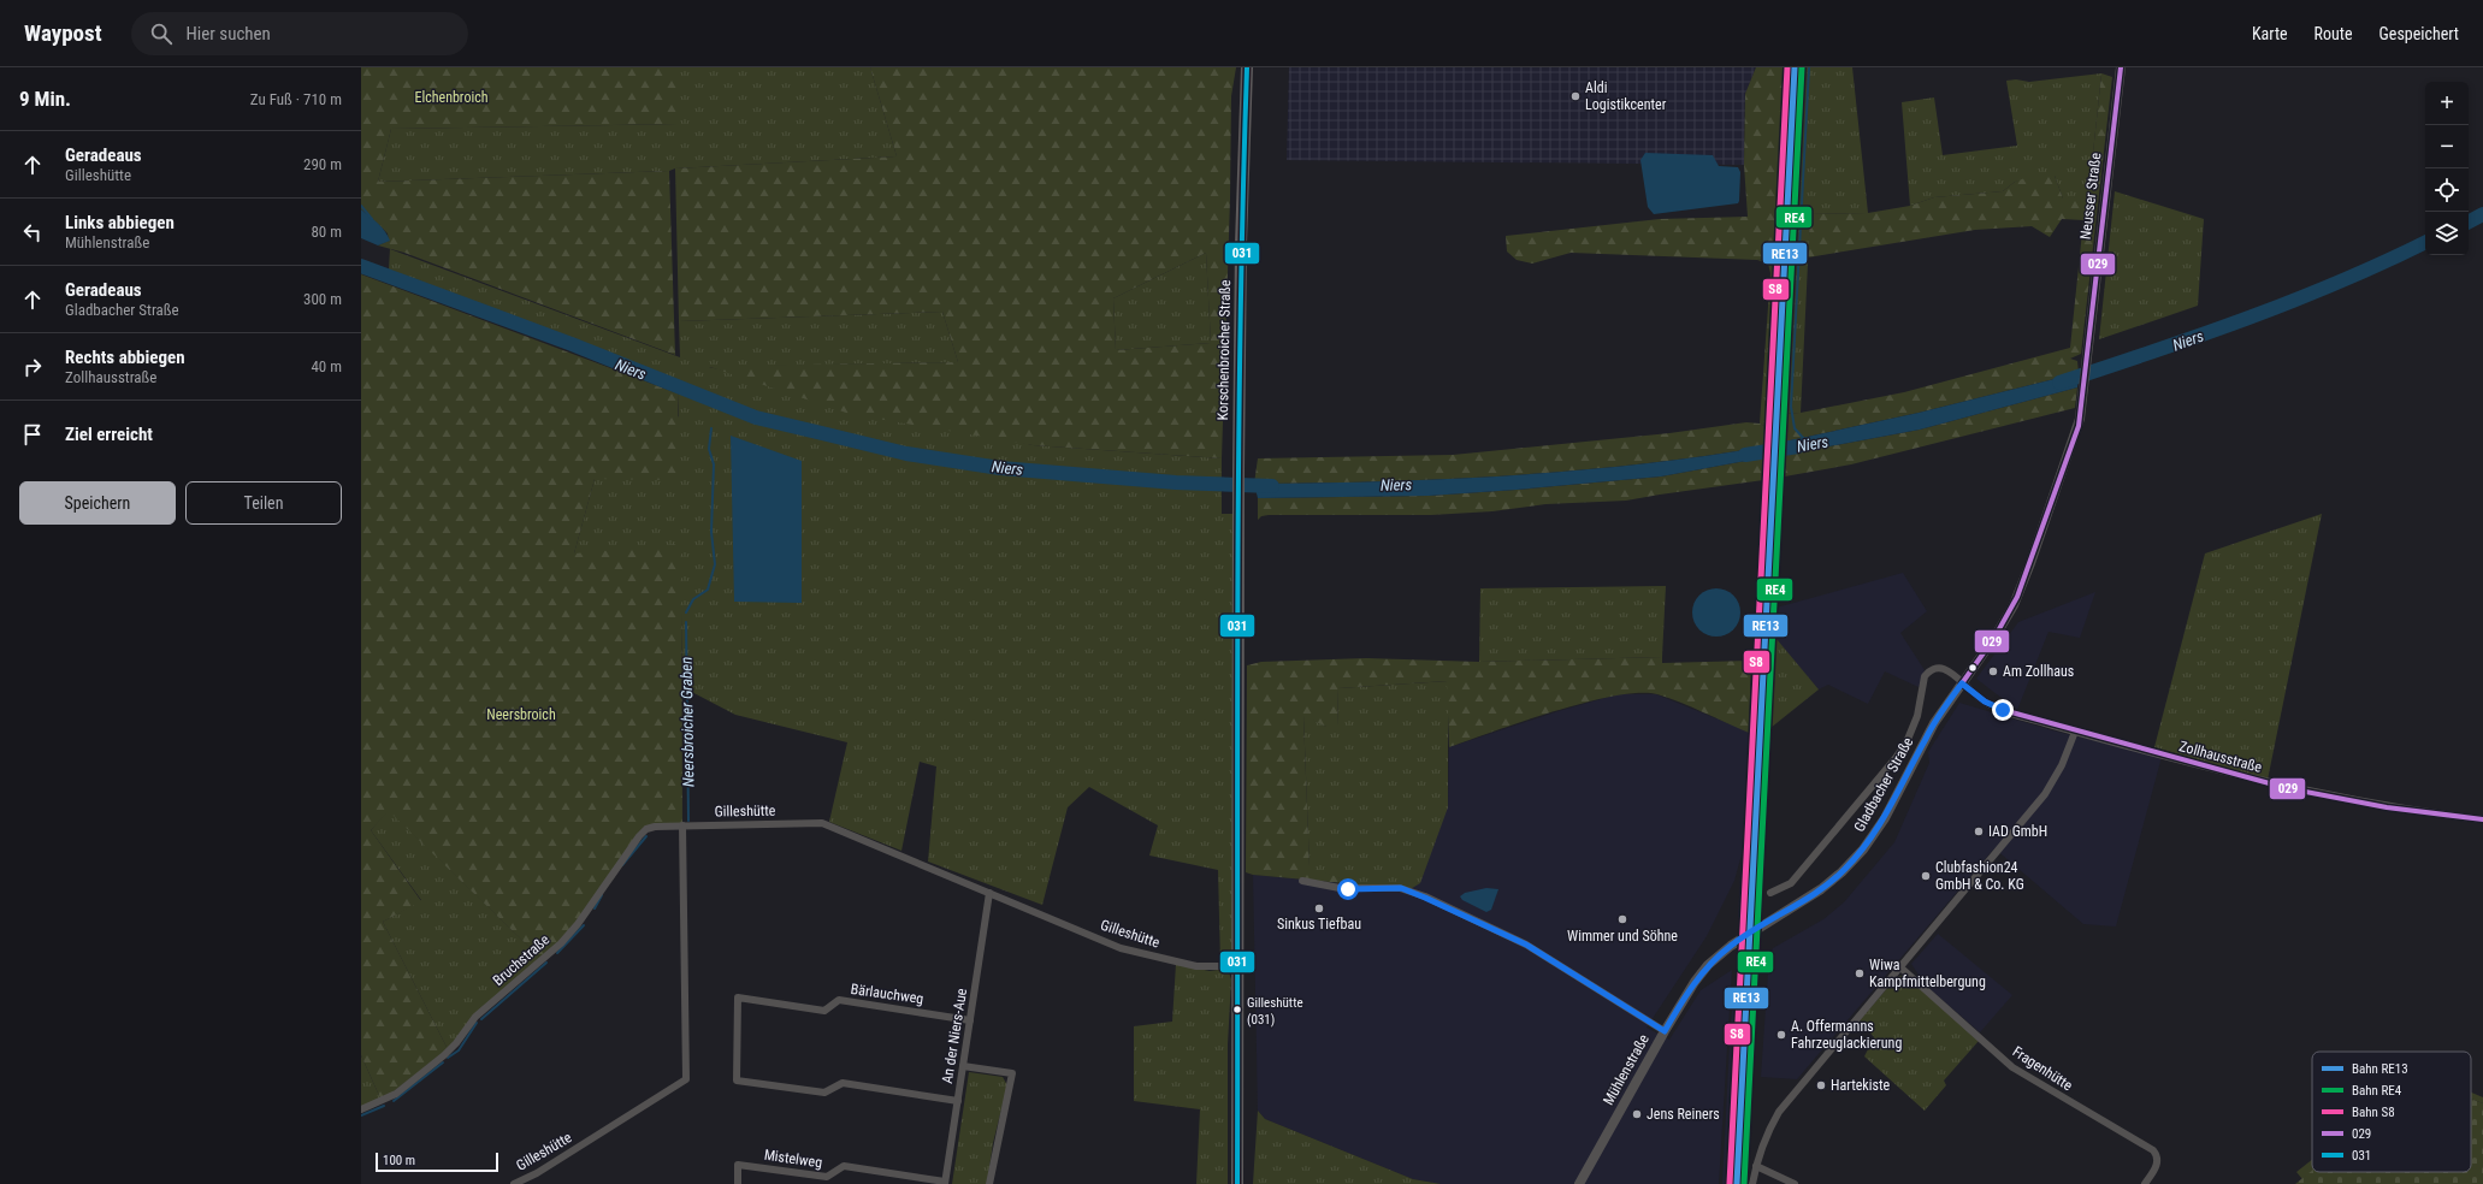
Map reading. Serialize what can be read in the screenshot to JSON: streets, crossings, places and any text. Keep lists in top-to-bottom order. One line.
{"streets":{"main road":["Korschenbroicher Straße"],"street":["Neusser Straße","Zollhausstraße","Gladbacher Straße","Gilleshütte","Bruchstraße","Bärlauchweg","An der Niers-Aue","Fragenhütte","Mühlenstraße","Mistelweg"]},"crossings":[["Neusser Straße","Gladbacher Straße"],["Korschenbroicher Straße","Gilleshütte"],["Zollhausstraße","Gladbacher Straße"],["Gladbacher Straße","Mühlenstraße"],["Gilleshütte","Bruchstraße"],["Gilleshütte","An der Niers-Aue"],["Bärlauchweg","An der Niers-Aue"],["An der Niers-Aue","Mistelweg"]],"water":["Niers","Neersbroicher Graben"],"parks":["Elchenbroich","Neersbroich"],"places":["Aldi Logistikcenter","Am Zollhaus","IAD GmbH","Clubfashion24 GmbH & Co. KG","Sinkus Tiefbau","Wimmer und Söhne","Wiwa Kampfmittelbergung","Gilleshütte (031)","A. Offermanns Fahrzeuglackierung","Hartekiste","Jens Reiners"],"lines":["rail line RE13","rail line RE4","rail line S8","transit line 029","transit line 031"],"legend":["Bahn RE13","Bahn RE4","Bahn S8","029","031"],"scale_bar":"100 m","page":{"header":"Waypost","search":"Hier suchen","nav":["Karte","Route","Gespeichert"],"heading":["9 Min.","Zu Fuß · 710 m"],"map_buttons":["+","−"],"list":[["Geradeaus","Gilleshütte","290 m"],["Links abbiegen","Mühlenstraße","80 m"],["Geradeaus","Gladbacher Straße","300 m"],["Rechts abbiegen","Zollhausstraße","40 m"],"Ziel erreicht"],"buttons":["Speichern","Teilen"],"scale":"100 m"}}
